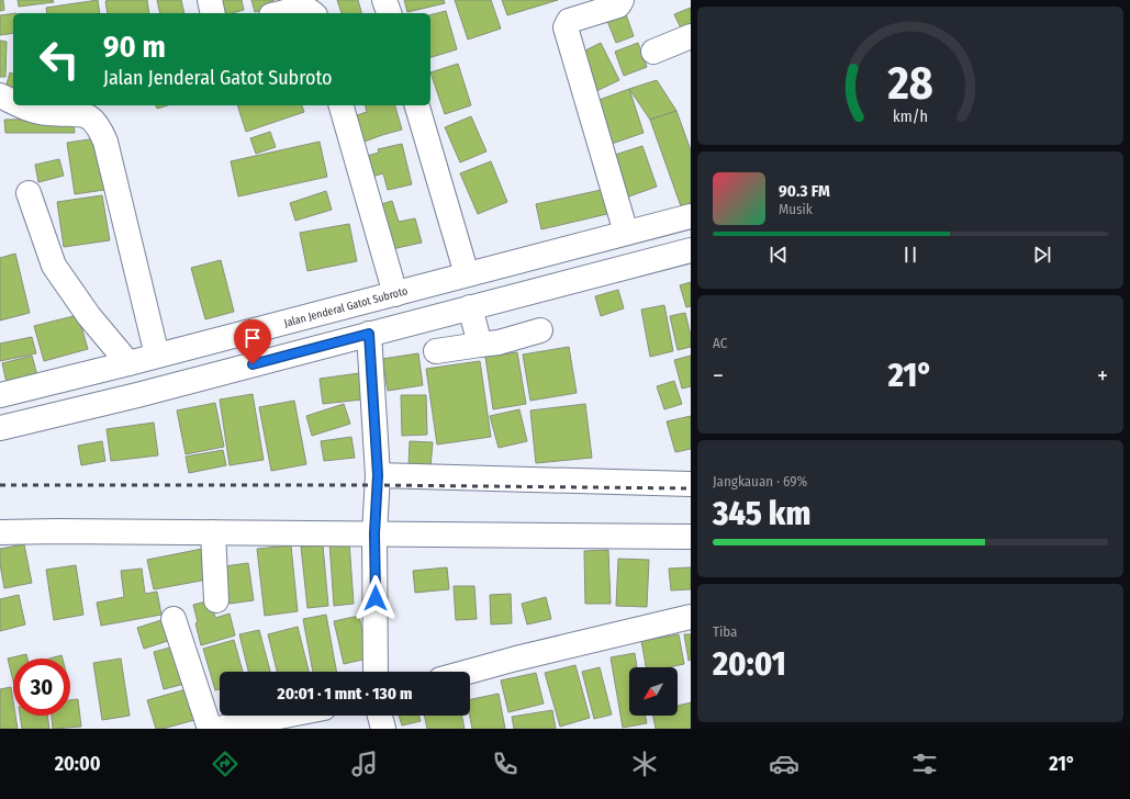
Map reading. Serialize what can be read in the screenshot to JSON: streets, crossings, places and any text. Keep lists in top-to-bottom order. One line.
{"streets":{"street":["Jalan Jenderal Gatot Subroto"]},"north":"bottom left","page":{"turn":["90 m","Jalan Jenderal Gatot Subroto"],"song":["90.3 FM","Musik"],"tile":["AC",["Jangkauan · 69%","345 km"],["Tiba","20:01"]],"heat":["−","21°","+"],"limit":"30","trip":"20:01 · 1 mnt · 130 m","tabs":["20:00","21°"],"gauge":["28","km/h"]}}
